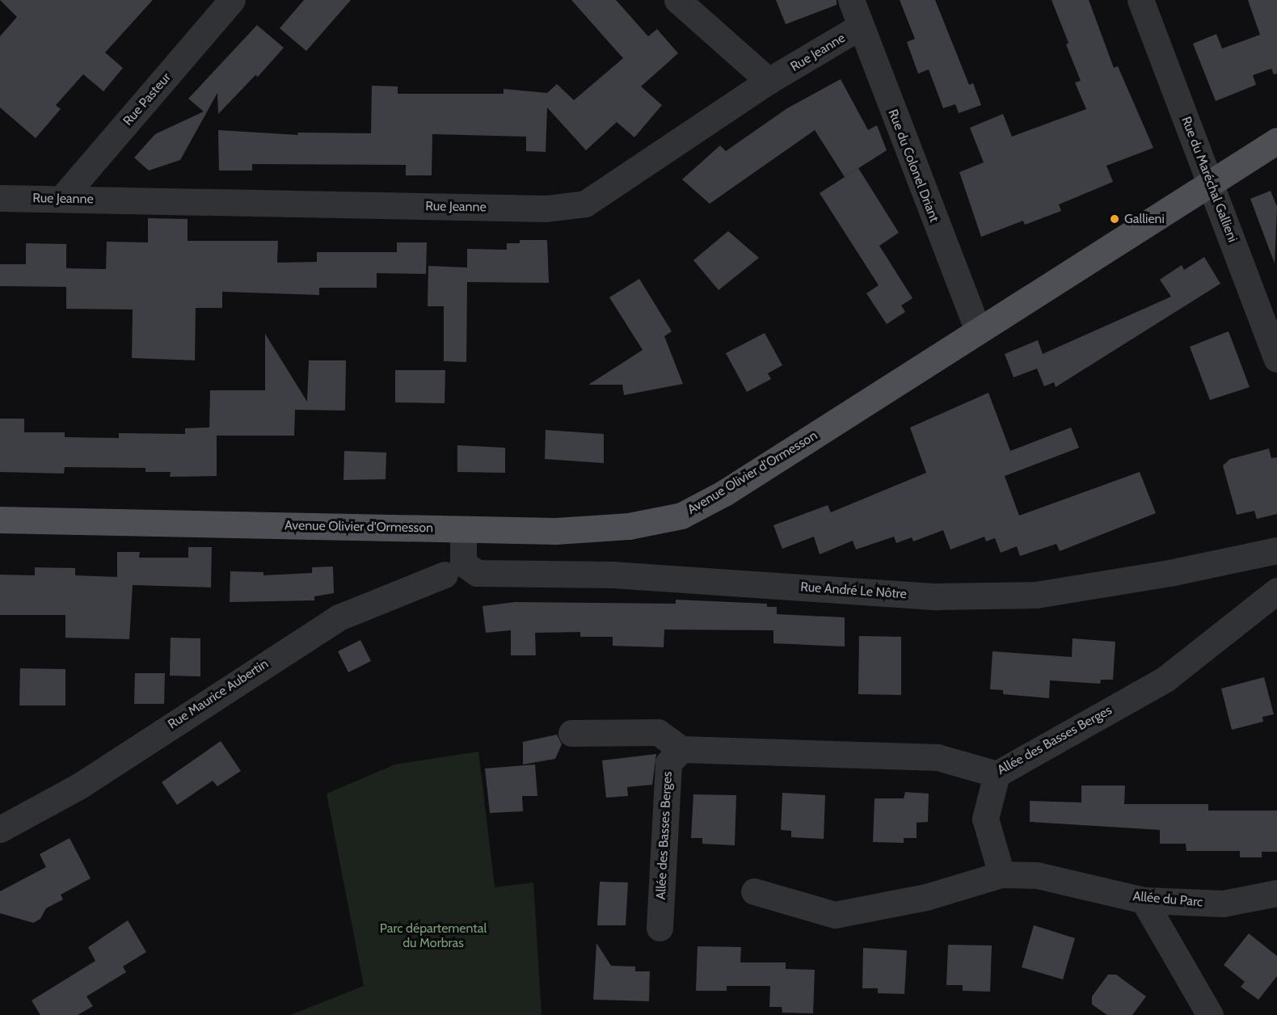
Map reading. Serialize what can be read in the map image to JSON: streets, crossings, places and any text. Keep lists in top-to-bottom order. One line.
{"streets":{"main road":["Avenue Olivier d'Ormesson"],"street":["Rue Jeanne","Rue Pasteur","Rue du Colonel Driant","Rue du Maréchal Gallieni","Rue André Le Nôtre","Rue Maurice Aubertin","Allée des Basses Berges","Allée du Parc"]},"crossings":[["Rue Jeanne","Rue Pasteur"],["Rue Jeanne","Rue du Colonel Driant"],["Rue du Colonel Driant","Avenue Olivier d'Ormesson"],["Rue du Maréchal Gallieni","Avenue Olivier d'Ormesson"],["Avenue Olivier d'Ormesson","Rue André Le Nôtre"]],"parks":["Parc départemental du Morbras"],"places":["Gallieni"]}
